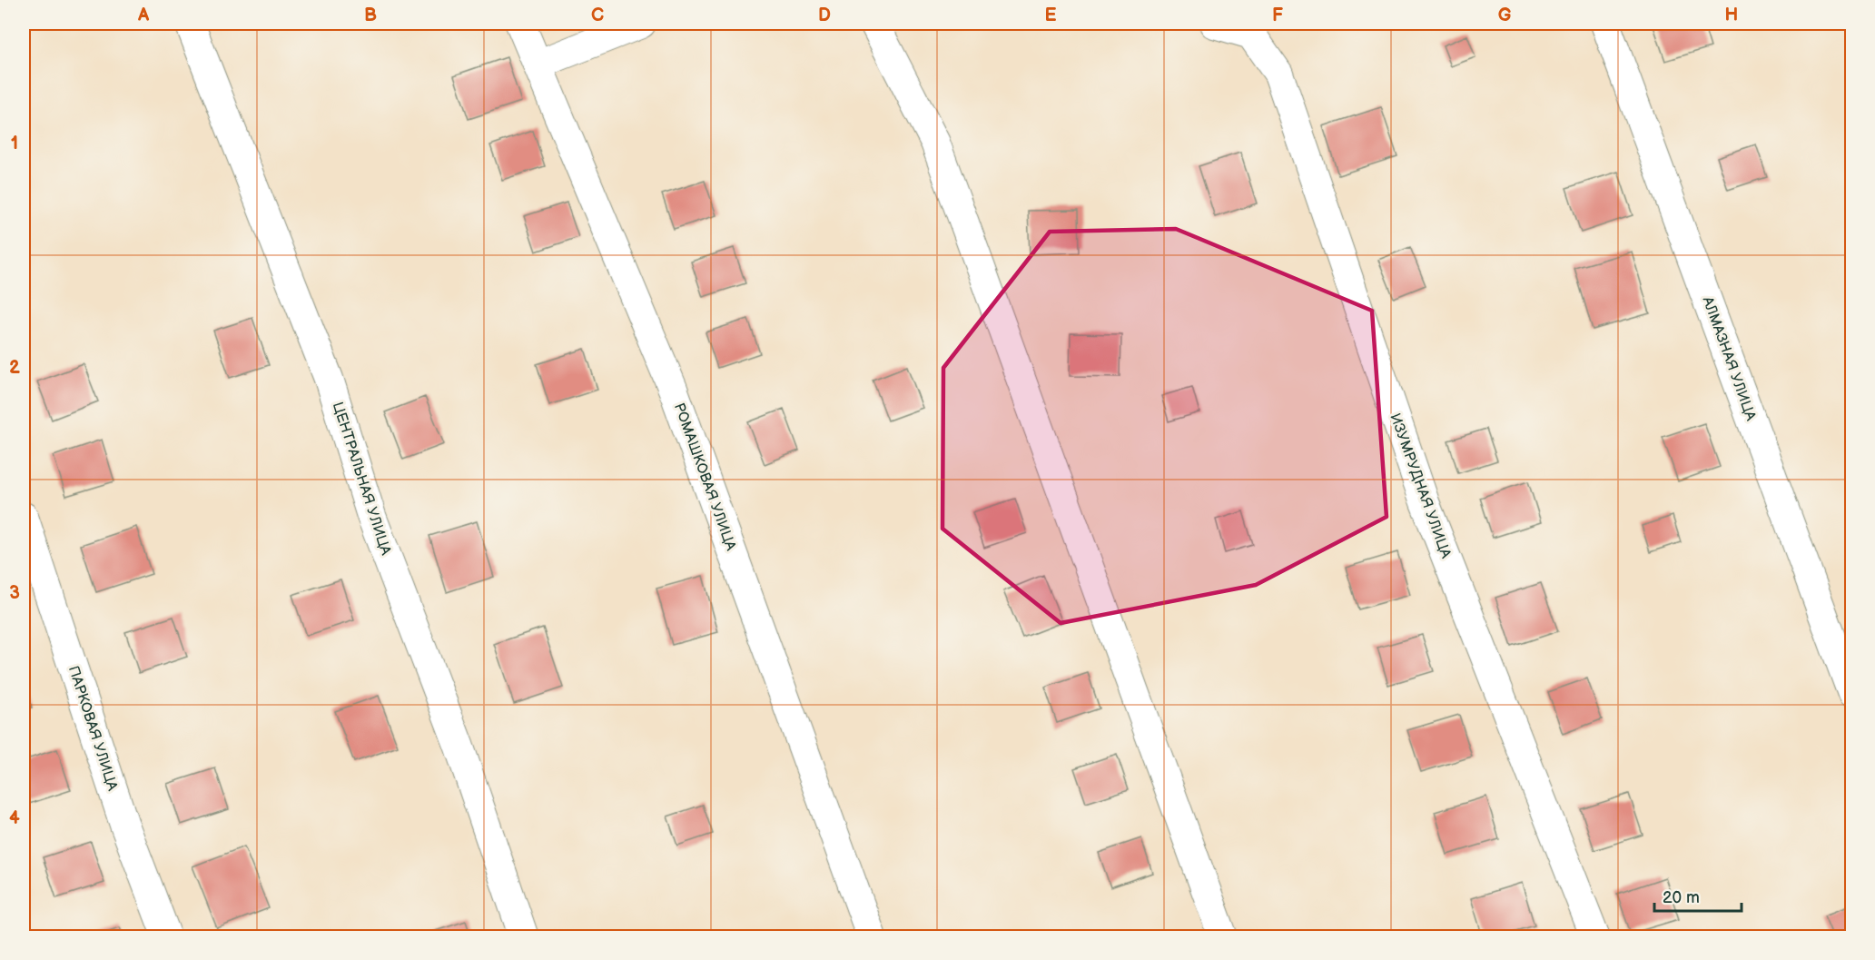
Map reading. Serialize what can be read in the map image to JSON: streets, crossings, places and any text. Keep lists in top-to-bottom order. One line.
{"streets":{"street":["АЛМАЗНАЯ УЛИЦА","РОМАШКОВАЯ УЛИЦА","ЦЕНТРАЛЬНАЯ УЛИЦА","ИЗУМРУДНАЯ УЛИЦА","ПАРКОВАЯ УЛИЦА"]},"scale_bar":"20 m","grid":{"columns":["A","B","C","D","E","F","G","H"],"rows":["1","2","3","4"]}}
